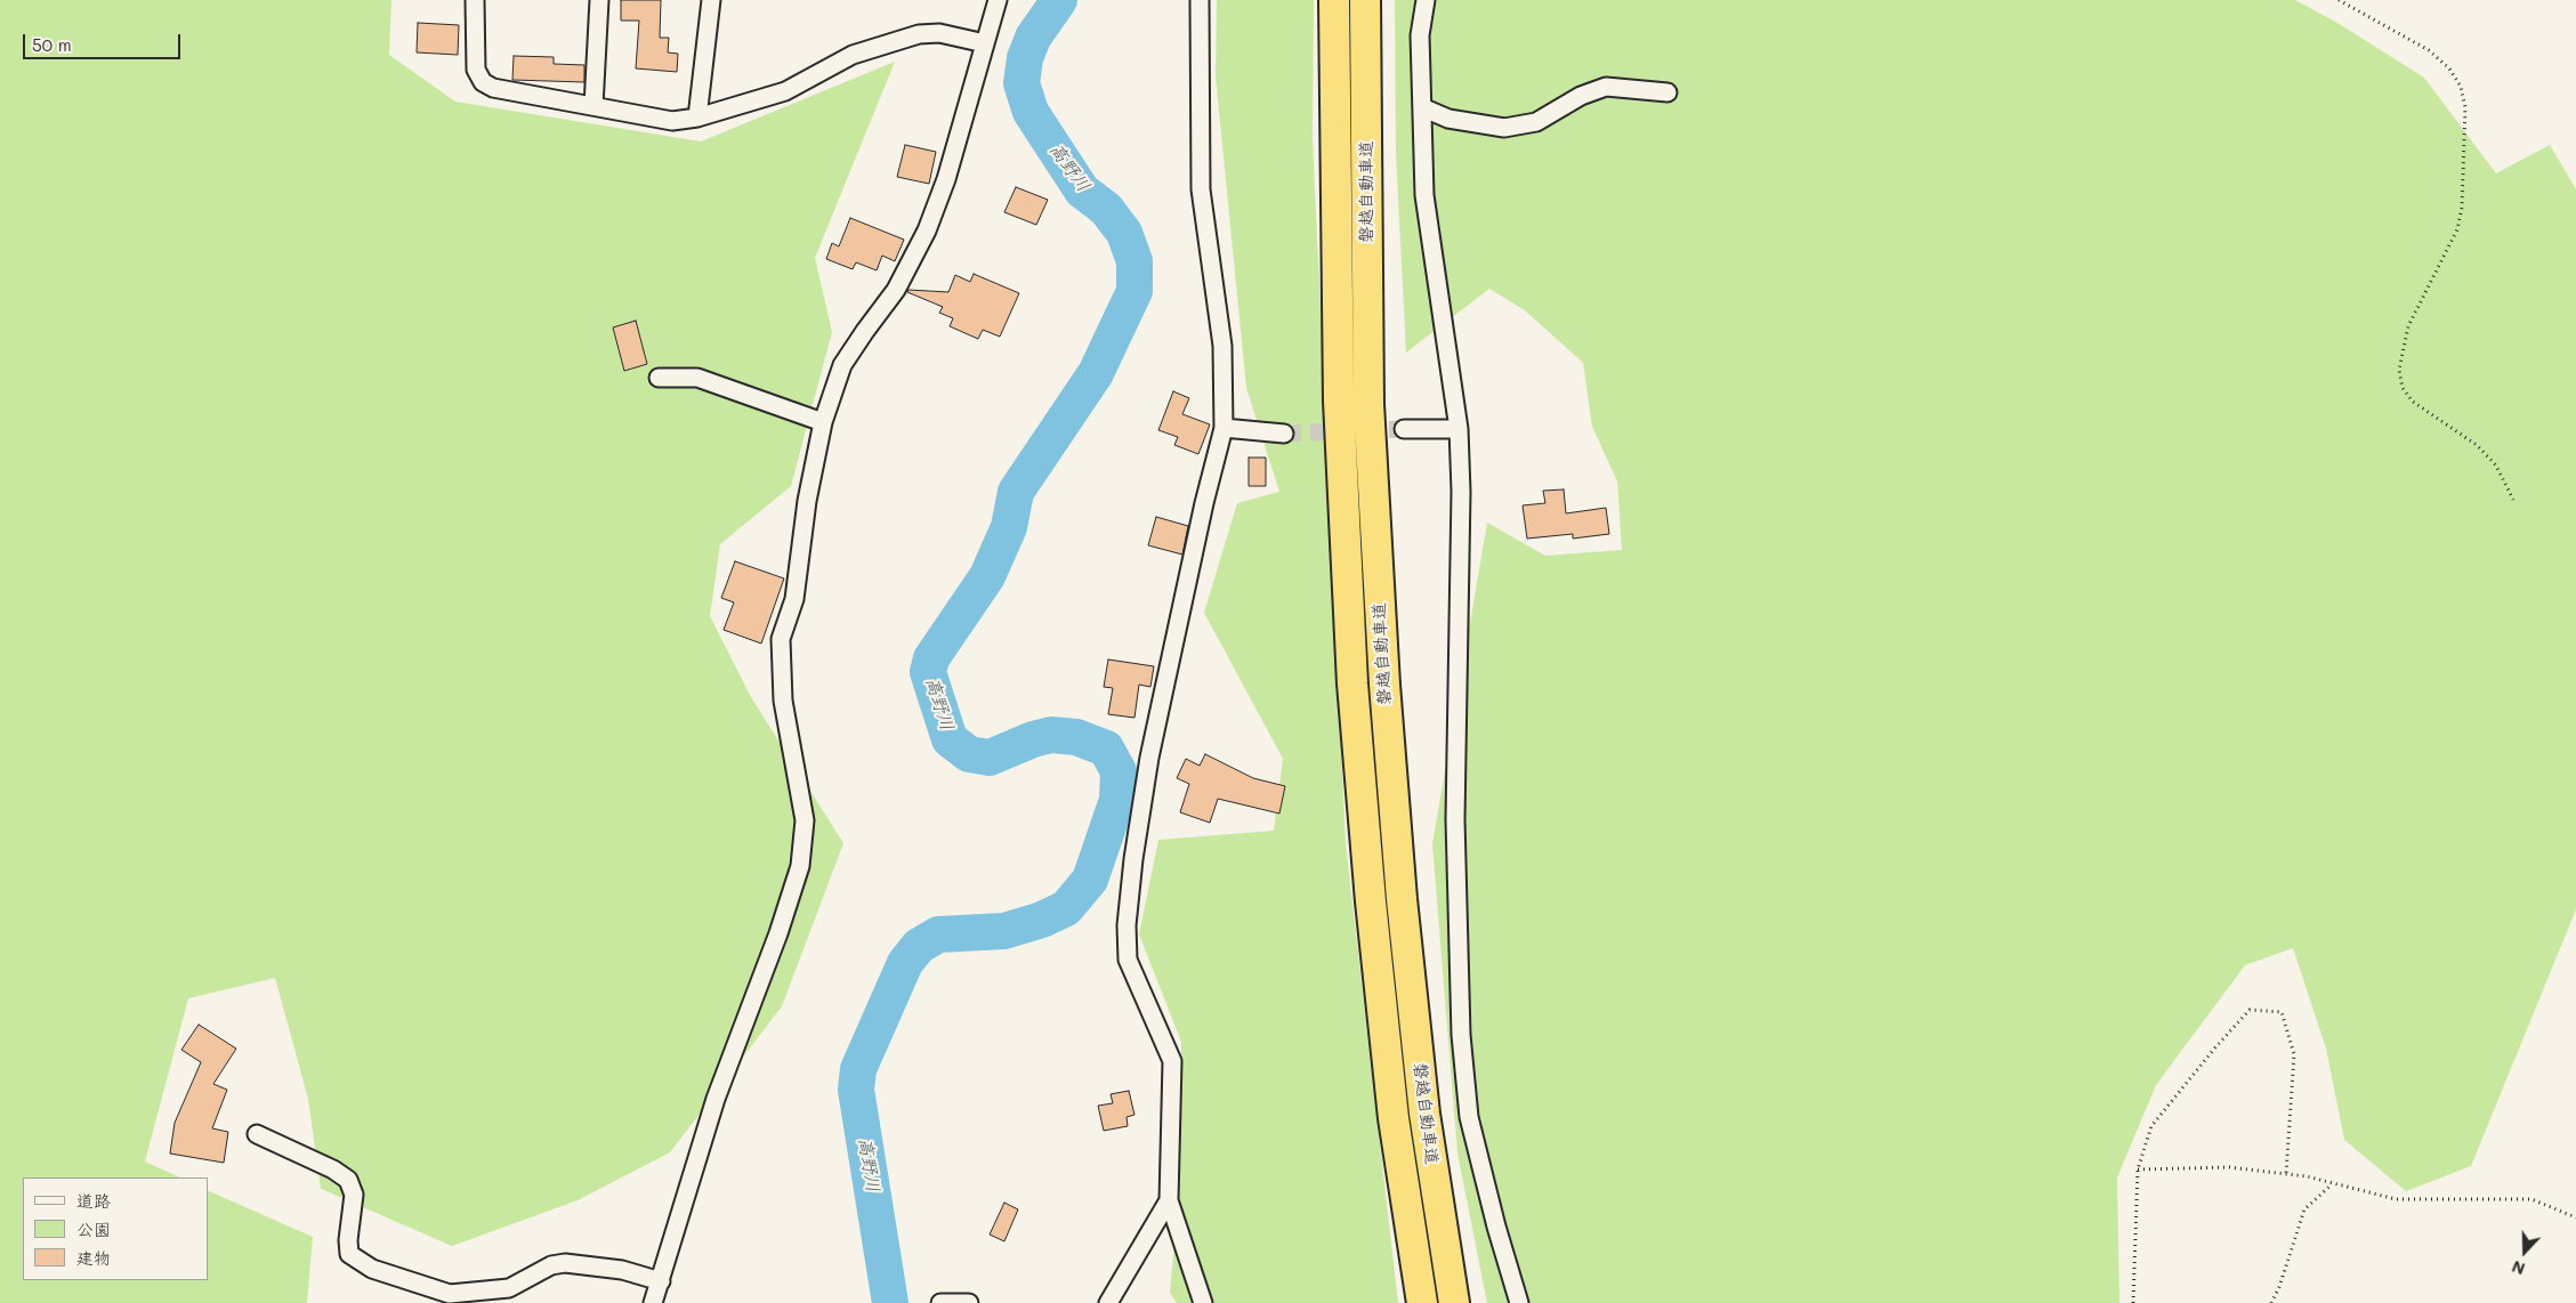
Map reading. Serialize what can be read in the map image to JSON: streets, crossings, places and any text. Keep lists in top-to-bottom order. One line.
{"streets":{"highway":["磐越自動車道"]},"water":["高野川"],"legend":["道路","公園","建物"],"scale_bar":"50 m","north":"bottom"}
